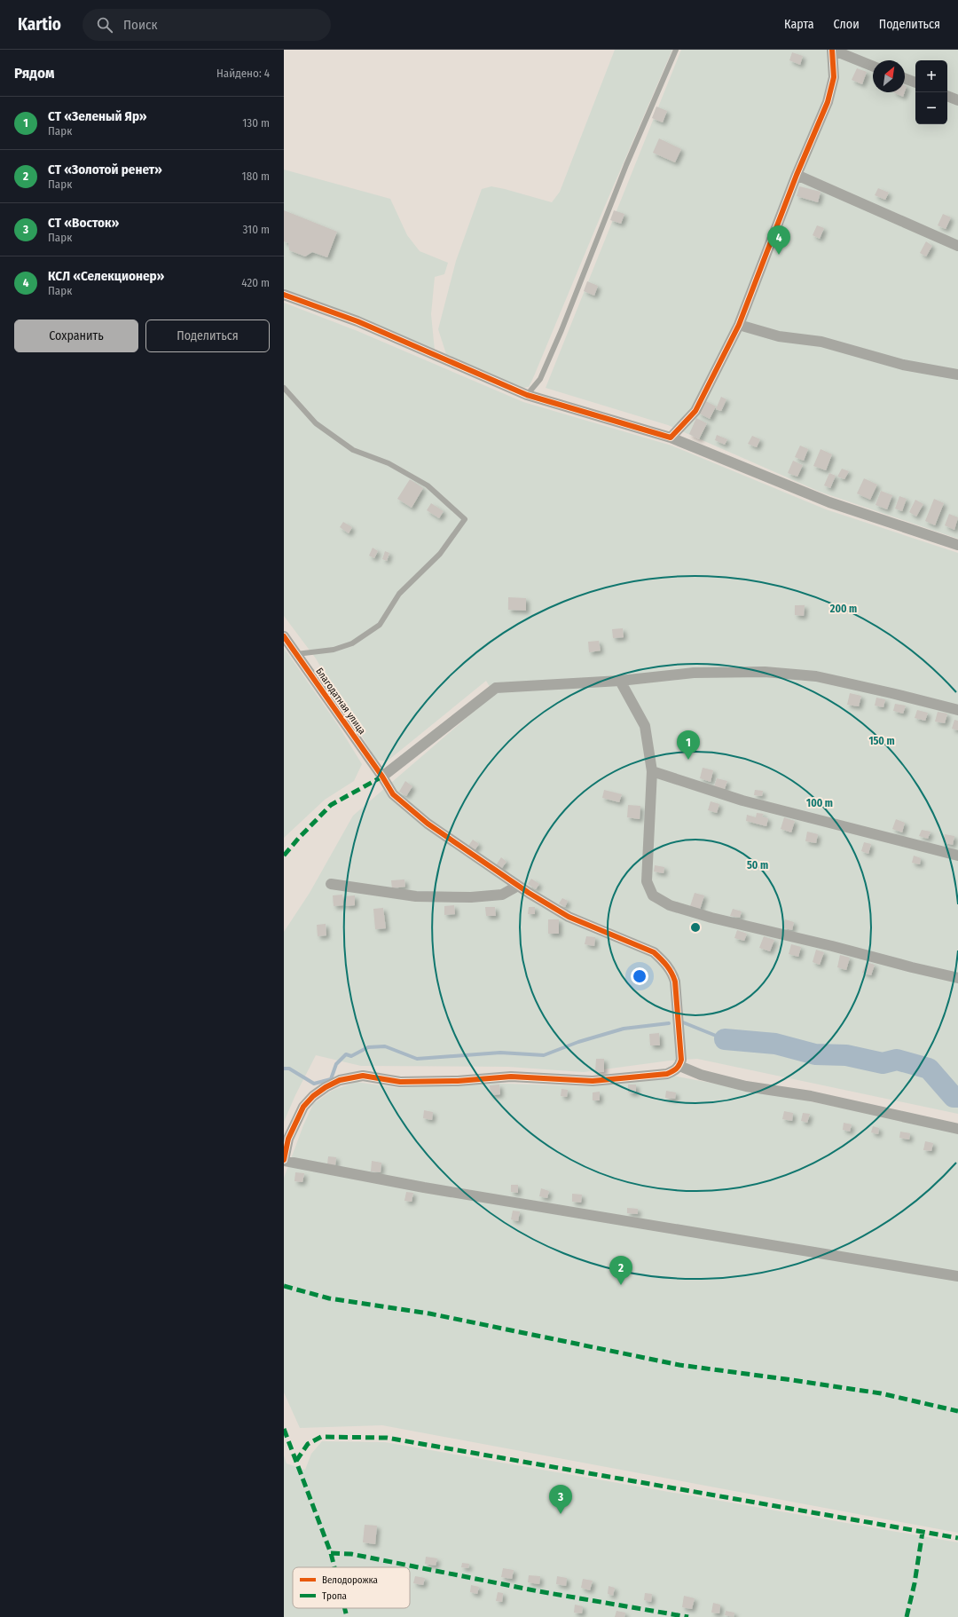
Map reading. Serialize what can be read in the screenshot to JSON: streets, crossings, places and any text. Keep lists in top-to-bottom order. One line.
{"streets":{"street":["Благодатная улица"]},"legend":["Велодорожка","Тропа"],"north":"top right","page":{"header":"Kartio","search":"Поиск","nav":["Карта","Слои","Поделиться"],"heading":["Рядом","Найдено: 4"],"map_buttons":["+","−"],"list":[{"mark":"1","name":"СТ «Зеленый Яр»","note":"Парк","value":"130 m"},{"mark":"2","name":"СТ «Золотой ренет»","note":"Парк","value":"180 m"},{"mark":"3","name":"СТ «Восток»","note":"Парк","value":"310 m"},{"mark":"4","name":"КСЛ «Селекционер»","note":"Парк","value":"420 m"}],"pins":["4","1","2","3"],"buttons":["Сохранить","Поделиться"]},"rings":["200 m","150 m","100 m","50 m"]}
